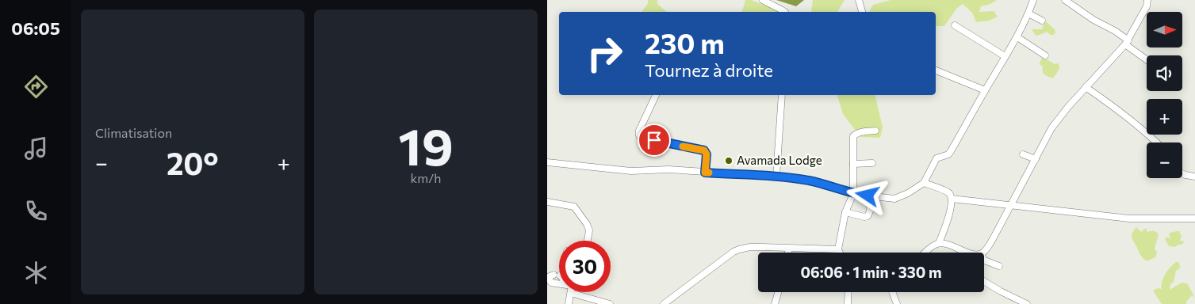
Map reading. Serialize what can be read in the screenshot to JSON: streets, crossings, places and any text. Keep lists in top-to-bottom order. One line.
{"places":["Avamada Lodge"],"north":"right","page":{"tabs":"06:05","tile":["Climatisation",["19","km/h"]],"map_buttons":["+","−"],"turn":["230 m","Tournez à droite"],"heat":["−","20°","+"],"limit":"30","trip":"06:06 · 1 min · 330 m"}}
